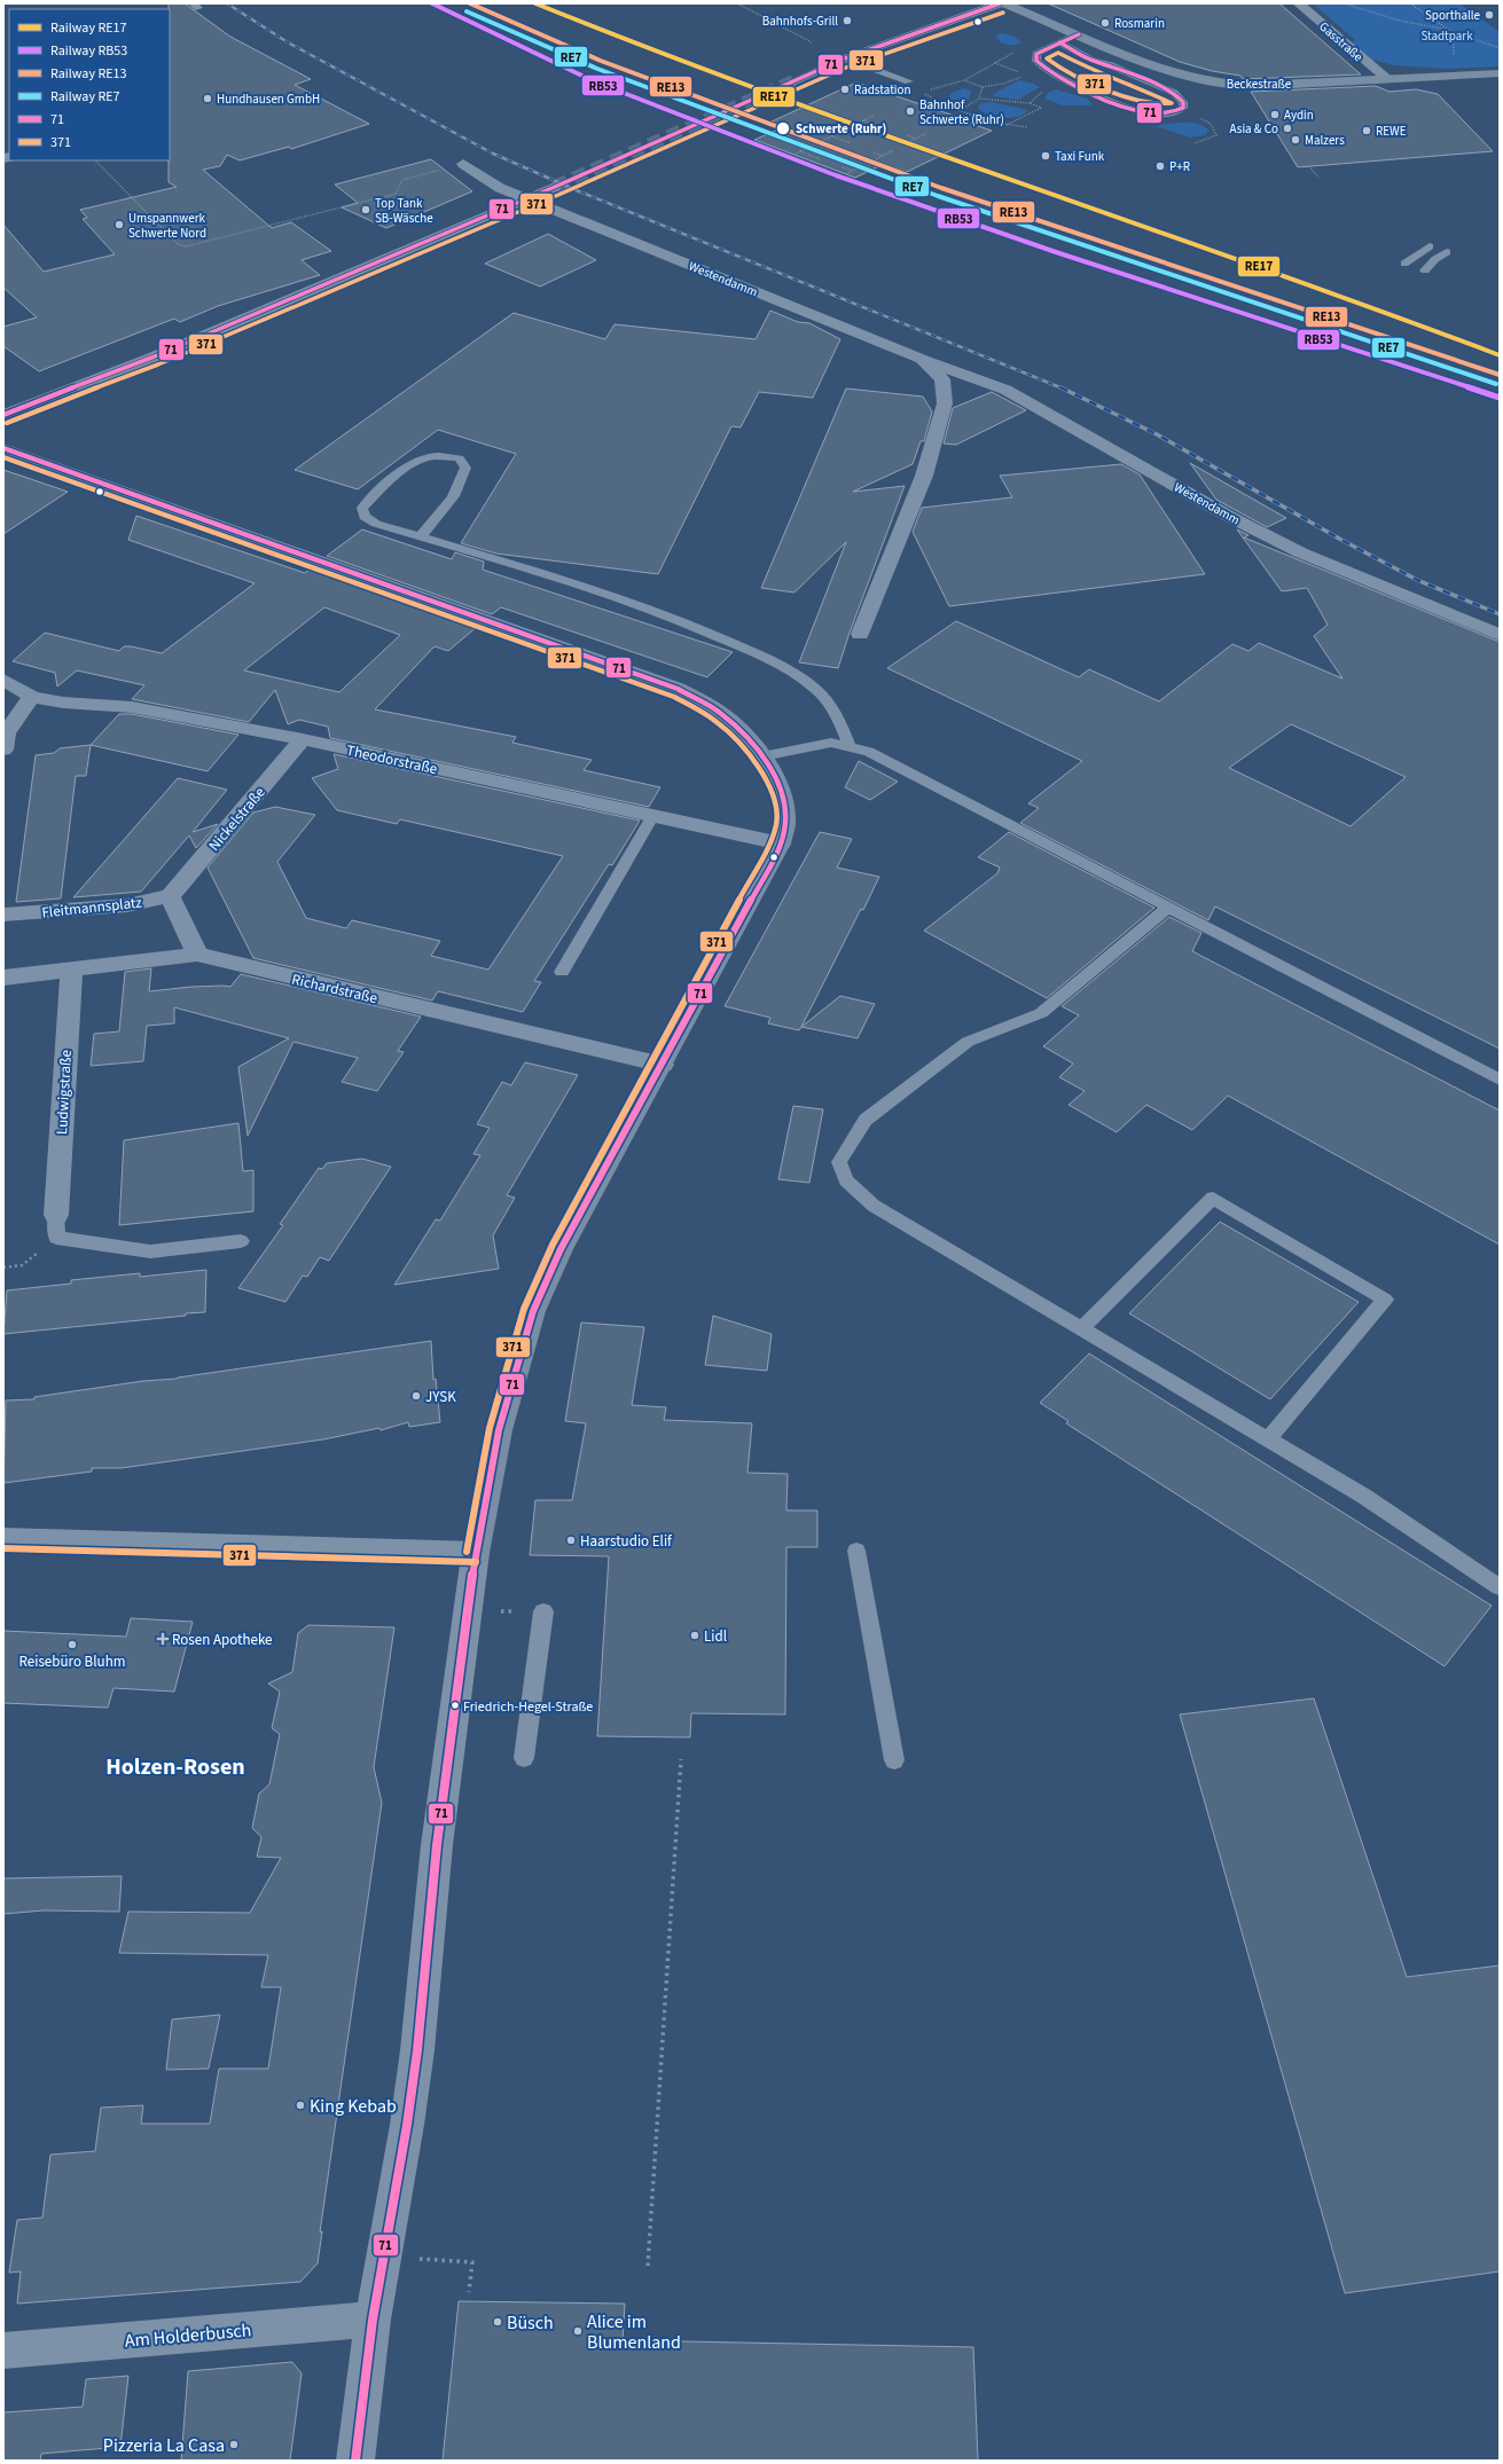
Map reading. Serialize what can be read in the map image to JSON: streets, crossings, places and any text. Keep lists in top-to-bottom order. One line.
{"streets":{"main road":["Beckestraße"],"street":["Gasstraße","Westendamm","Theodorstraße","Nickelstraße","Fleitmannsplatz","Richardstraße","Ludwigstraße","Am Holderbusch"]},"crossings":[["Gasstraße","Beckestraße"],["Theodorstraße","Nickelstraße"],["Nickelstraße","Fleitmannsplatz"],["Richardstraße","Ludwigstraße"]],"districts":["Holzen-Rosen"],"parks":["Stadtpark"],"places":{"other":["Sporthalle","Bahnhofs-Grill","Rosmarin","Radstation","Hundhausen GmbH","Bahnhof Schwerte (Ruhr)","Aydin","Schwerte (Ruhr)","Asia & Co","REWE","Malzers","Taxi Funk","P+R","Top Tank SB-Wäsche","Umspannwerk Schwerte Nord","JYSK","Haarstudio Elif","Lidl","Reisebüro Bluhm","Friedrich-Hegel-Straße","King Kebab","Büsch","Alice im Blumenland","Pizzeria La Casa"],"health":["Rosen Apotheke"]},"lines":["rail line RE17","rail line RB53","rail line RE13","transit line 71","rail line RE7","transit line 371"],"legend":["Railway RE17","Railway RB53","Railway RE13","Railway RE7","71","371"]}
